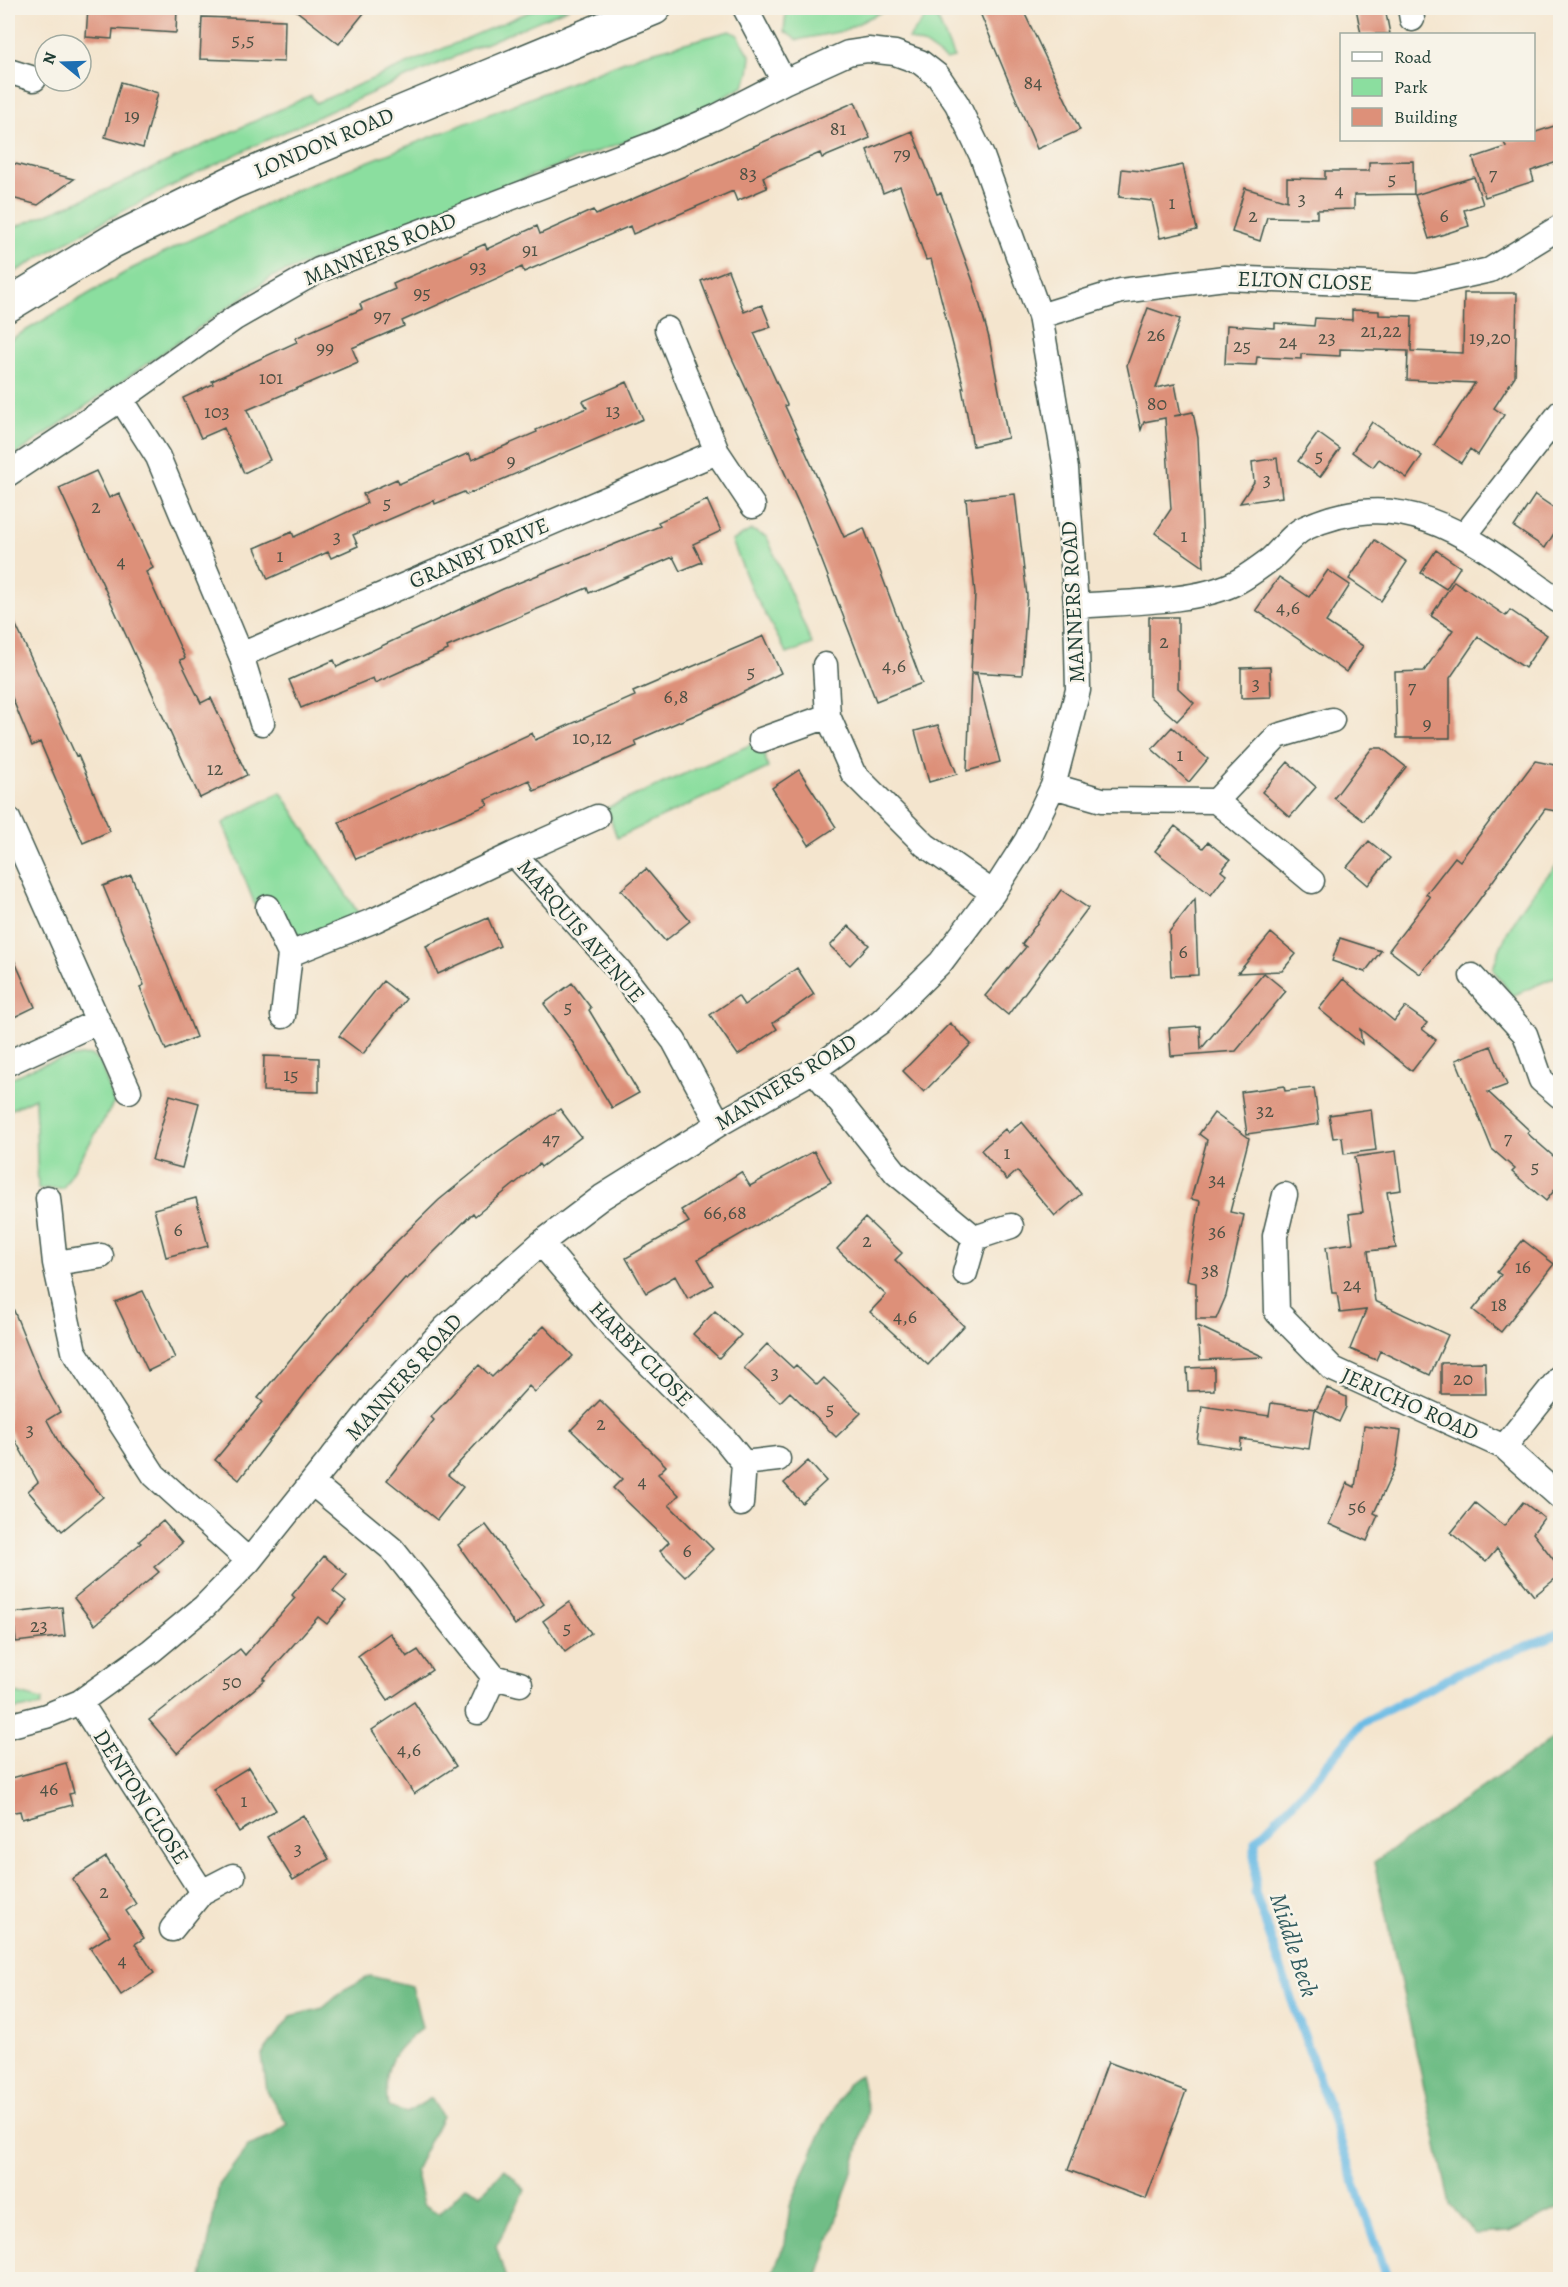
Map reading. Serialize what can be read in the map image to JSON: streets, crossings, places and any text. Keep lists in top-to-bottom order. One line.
{"streets":{"main road":["LONDON ROAD"],"street":["MANNERS ROAD","ELTON CLOSE","GRANBY DRIVE","MARQUIS AVENUE","HARBY CLOSE","JERICHO ROAD","DENTON CLOSE"]},"crossings":[["MANNERS ROAD","ELTON CLOSE"],["MANNERS ROAD","MARQUIS AVENUE"],["MANNERS ROAD","HARBY CLOSE"],["MANNERS ROAD","DENTON CLOSE"]],"water":["Middle Beck"],"house_numbers":["5,5","84","19","81","79","83","7","5","4","3","1","2","6","91","93","95","97","21,22","26","23","19,20","24","25","99","101","80","13","103","5","9","3","5","2","1","3","1","4","4,6","2","4,6","5","3","7","6,8","9","10,12","1","12","6","5","15","32","7","47","1","5","34","66,68","6","36","2","16","38","24","18","4,6","3","20","5","2","3","4","56","6","23","5","50","4,6","46","1","3","2","4"],"legend":["Road","Park","Building"],"north":"left"}
